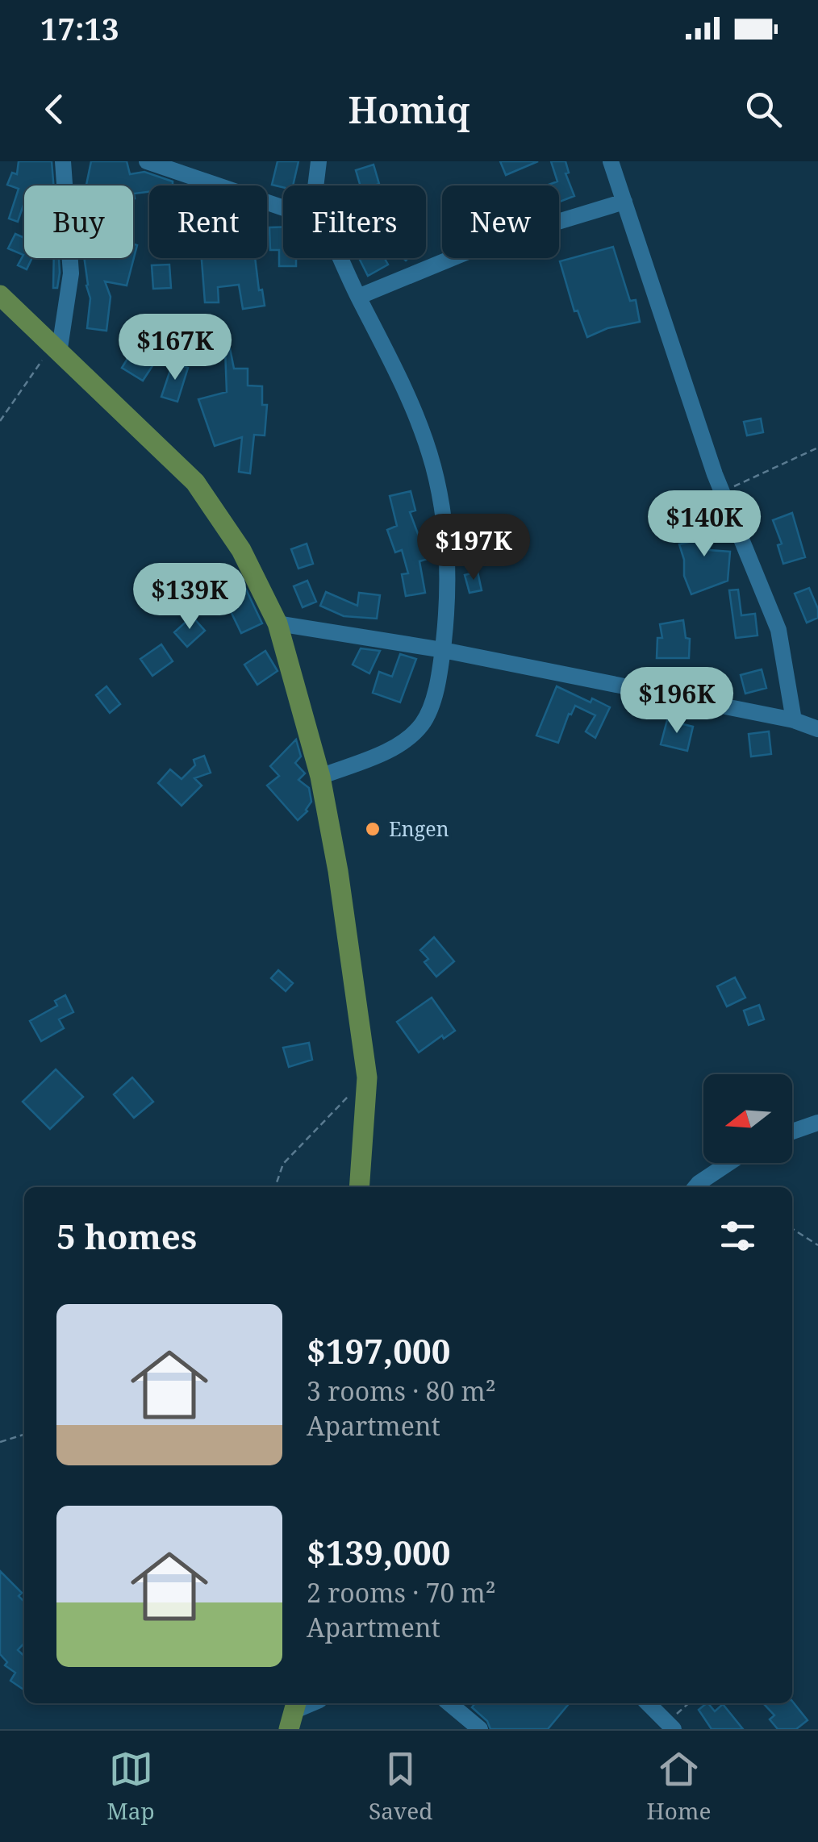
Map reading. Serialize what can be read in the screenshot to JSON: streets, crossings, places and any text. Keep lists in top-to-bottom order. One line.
{"places":["Engen"],"north":"left","page":{"status":"17:13","header":"Homiq","chip":["Buy","Rent","Filters","New"],"price":["$167K","$140K","$197K","$139K","$196K"],"heading":"5 homes","list":[{"name":"$197,000","note":"3 rooms · 80 m² · Apartment"},{"name":"$139,000","note":"2 rooms · 70 m² · Apartment"}],"tabs":["Map","Saved","Home"]}}
